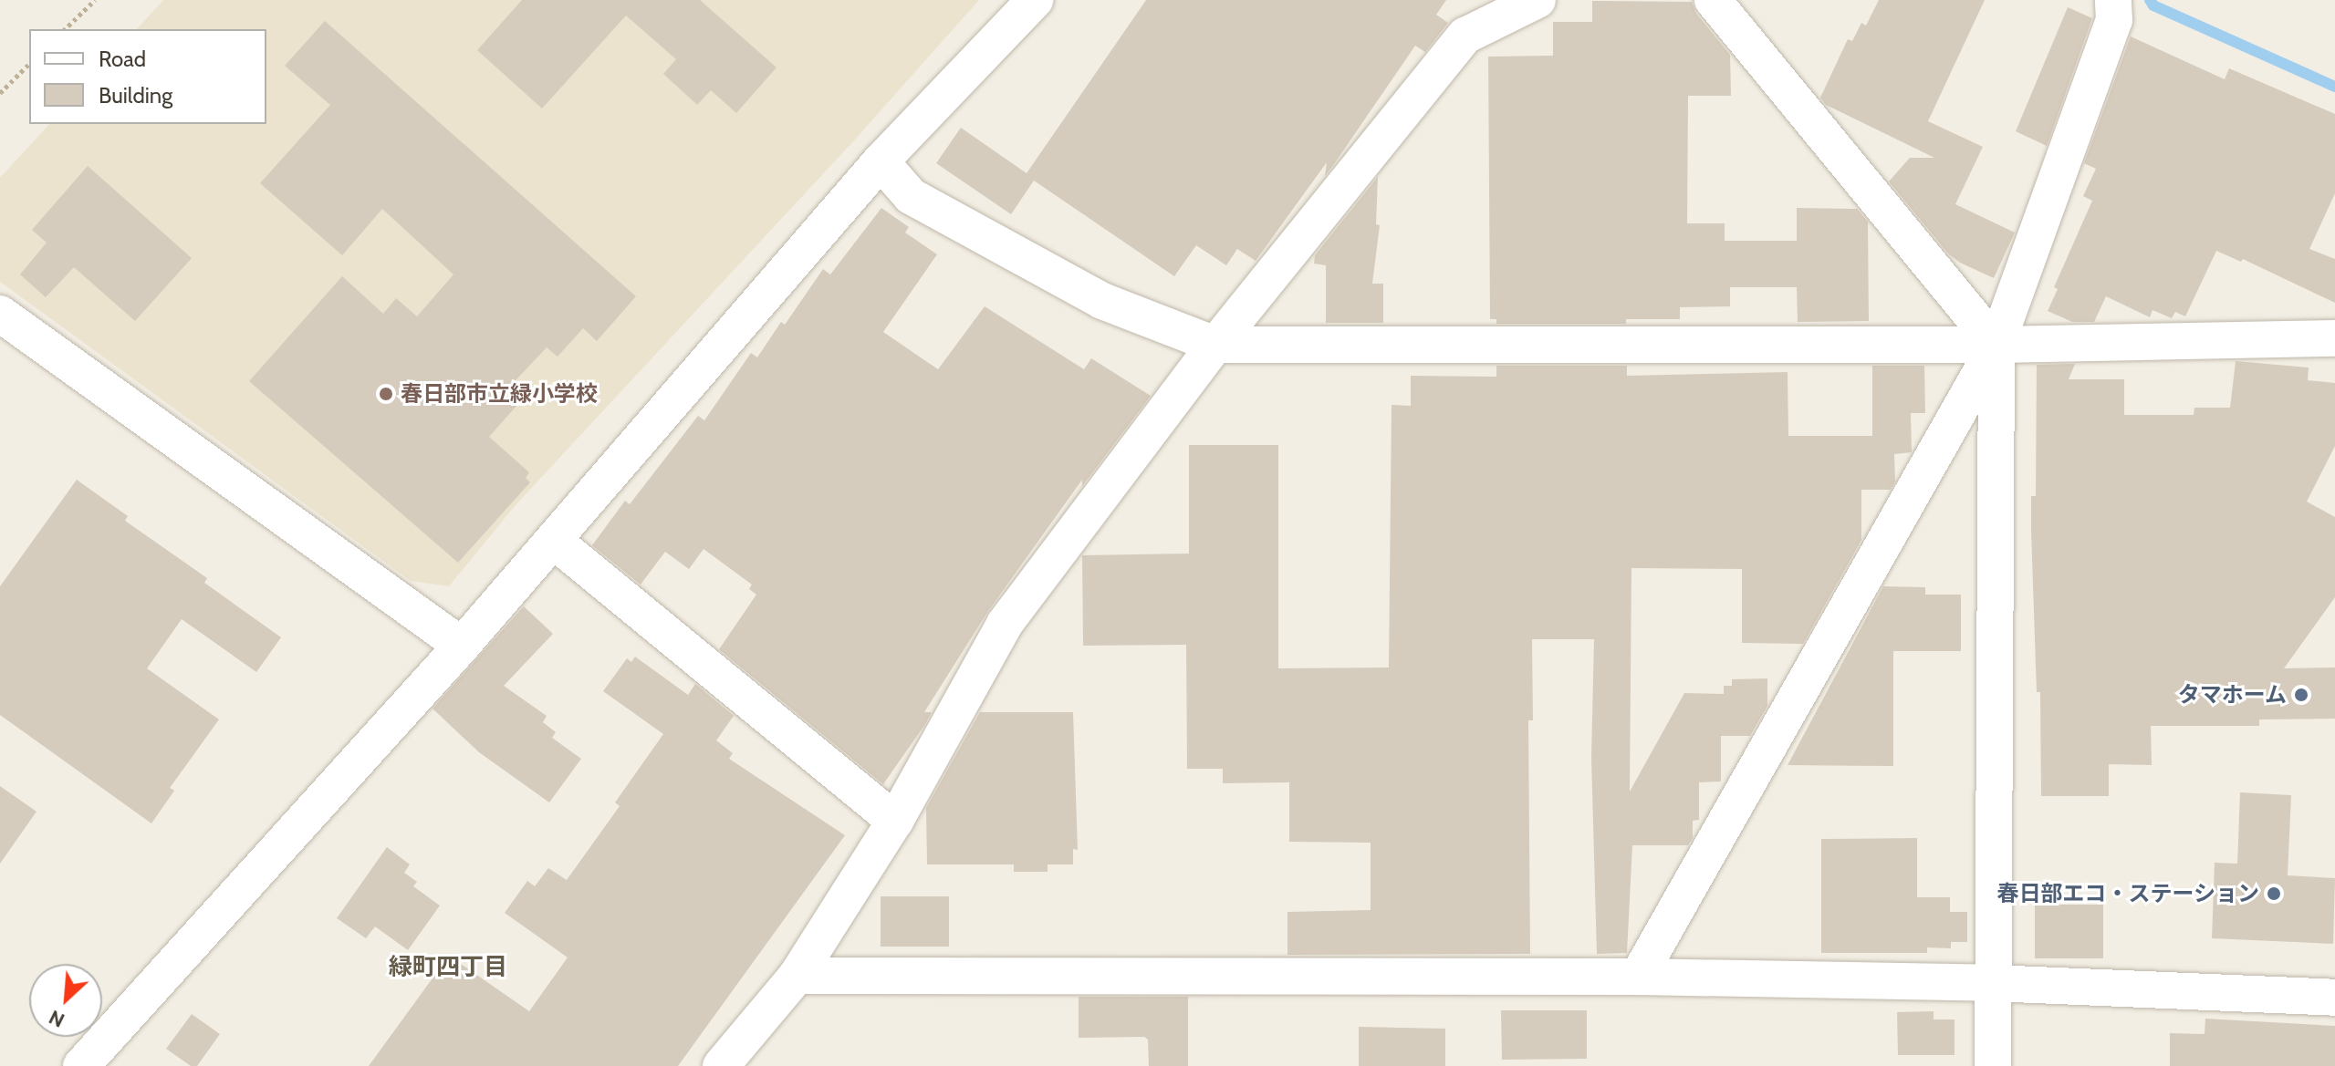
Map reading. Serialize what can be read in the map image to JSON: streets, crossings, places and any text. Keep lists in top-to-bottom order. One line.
{"districts":["緑町四丁目"],"places":["春日部市立緑小学校","タマホーム","春日部エコ・ステーション"],"legend":["Road","Building"],"north":"bottom left"}
